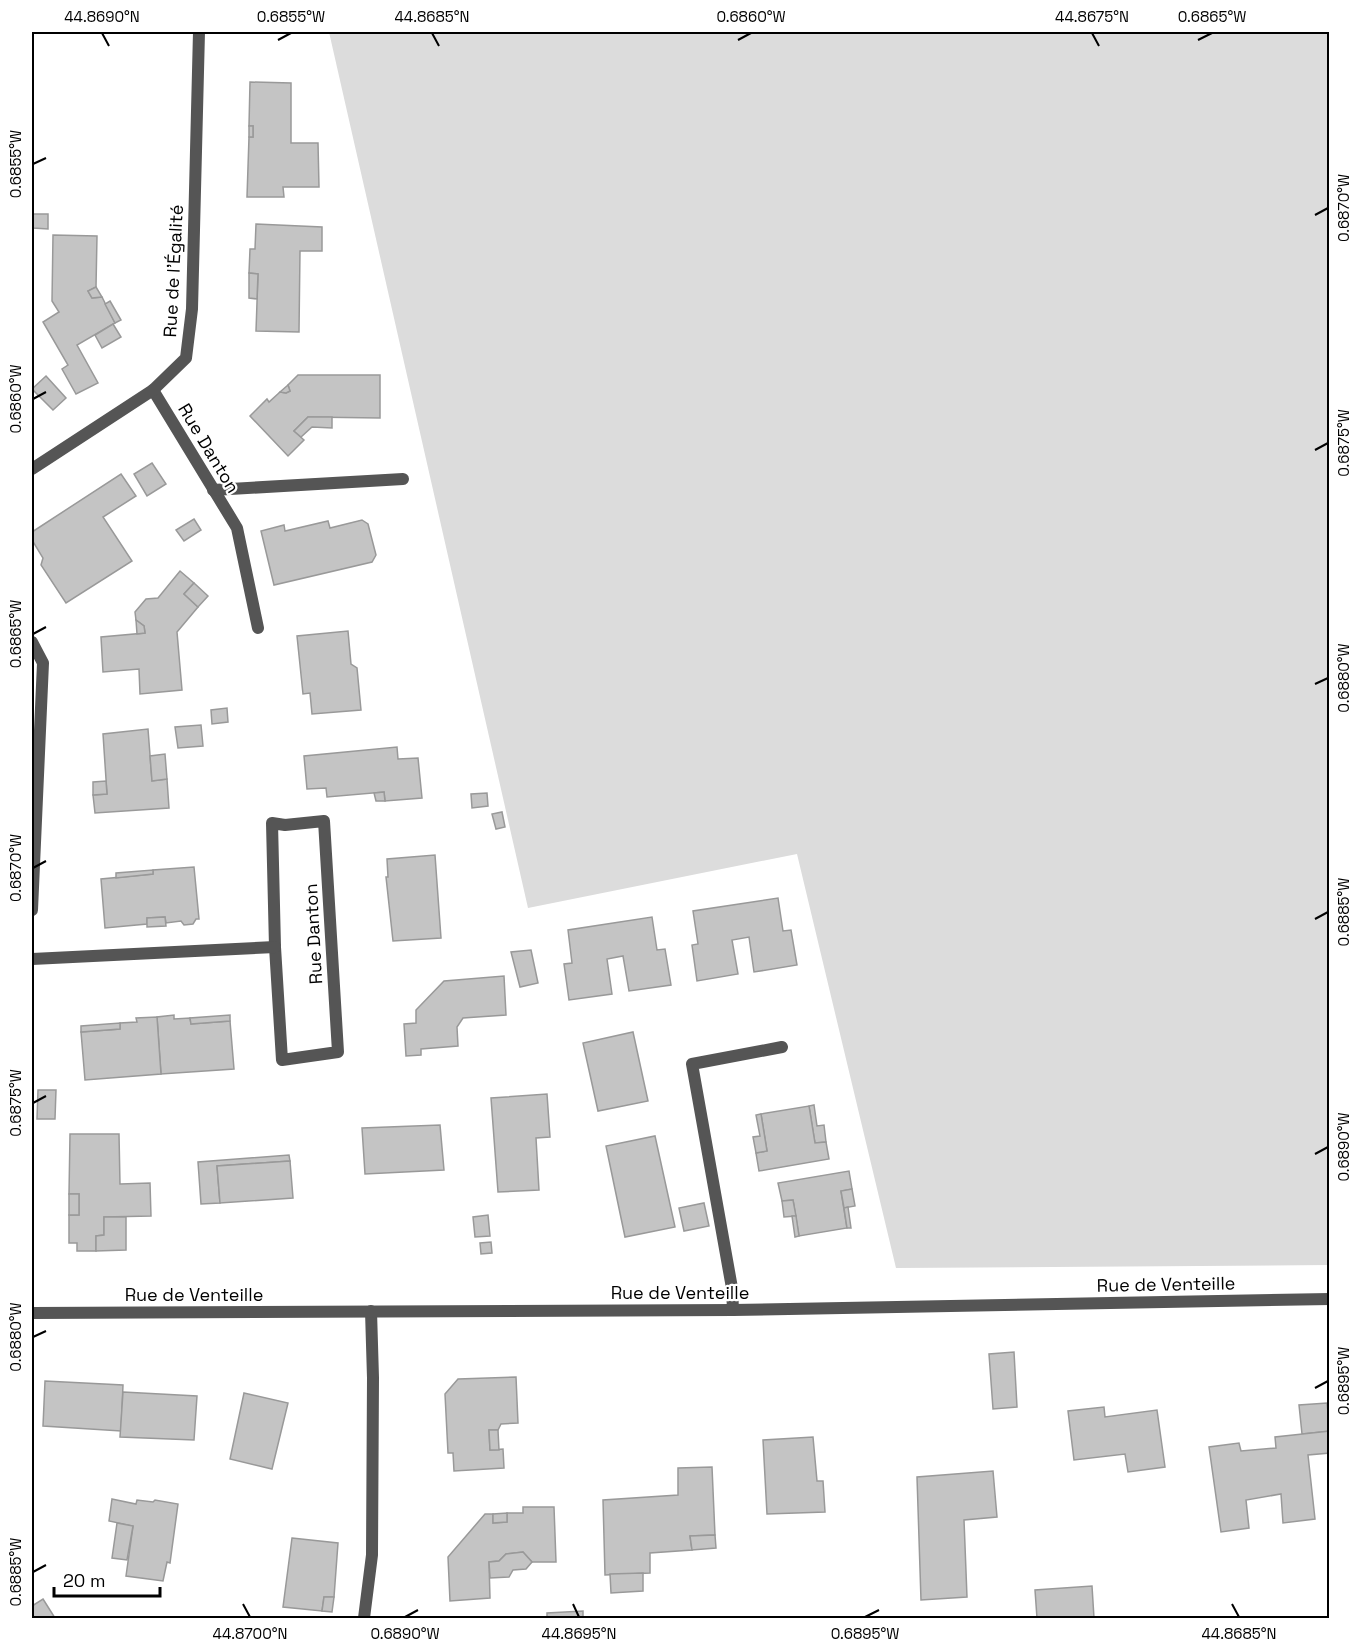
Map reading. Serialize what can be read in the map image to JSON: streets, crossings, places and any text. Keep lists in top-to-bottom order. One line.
{"streets":{"street":["Rue de l'Égalité","Rue Danton","Rue de Venteille"]},"crossings":[["Rue de l'Égalité","Rue Danton"]],"scale_bar":"20 m","coordinates":["44.8690°N","0.6855°W","44.8685°N","0.6860°W","44.8675°N","0.6865°W","0.6870°W","0.6875°W","0.6880°W","0.6885°W","0.6890°W","0.6895°W","44.8700°N","44.8695°N"]}
